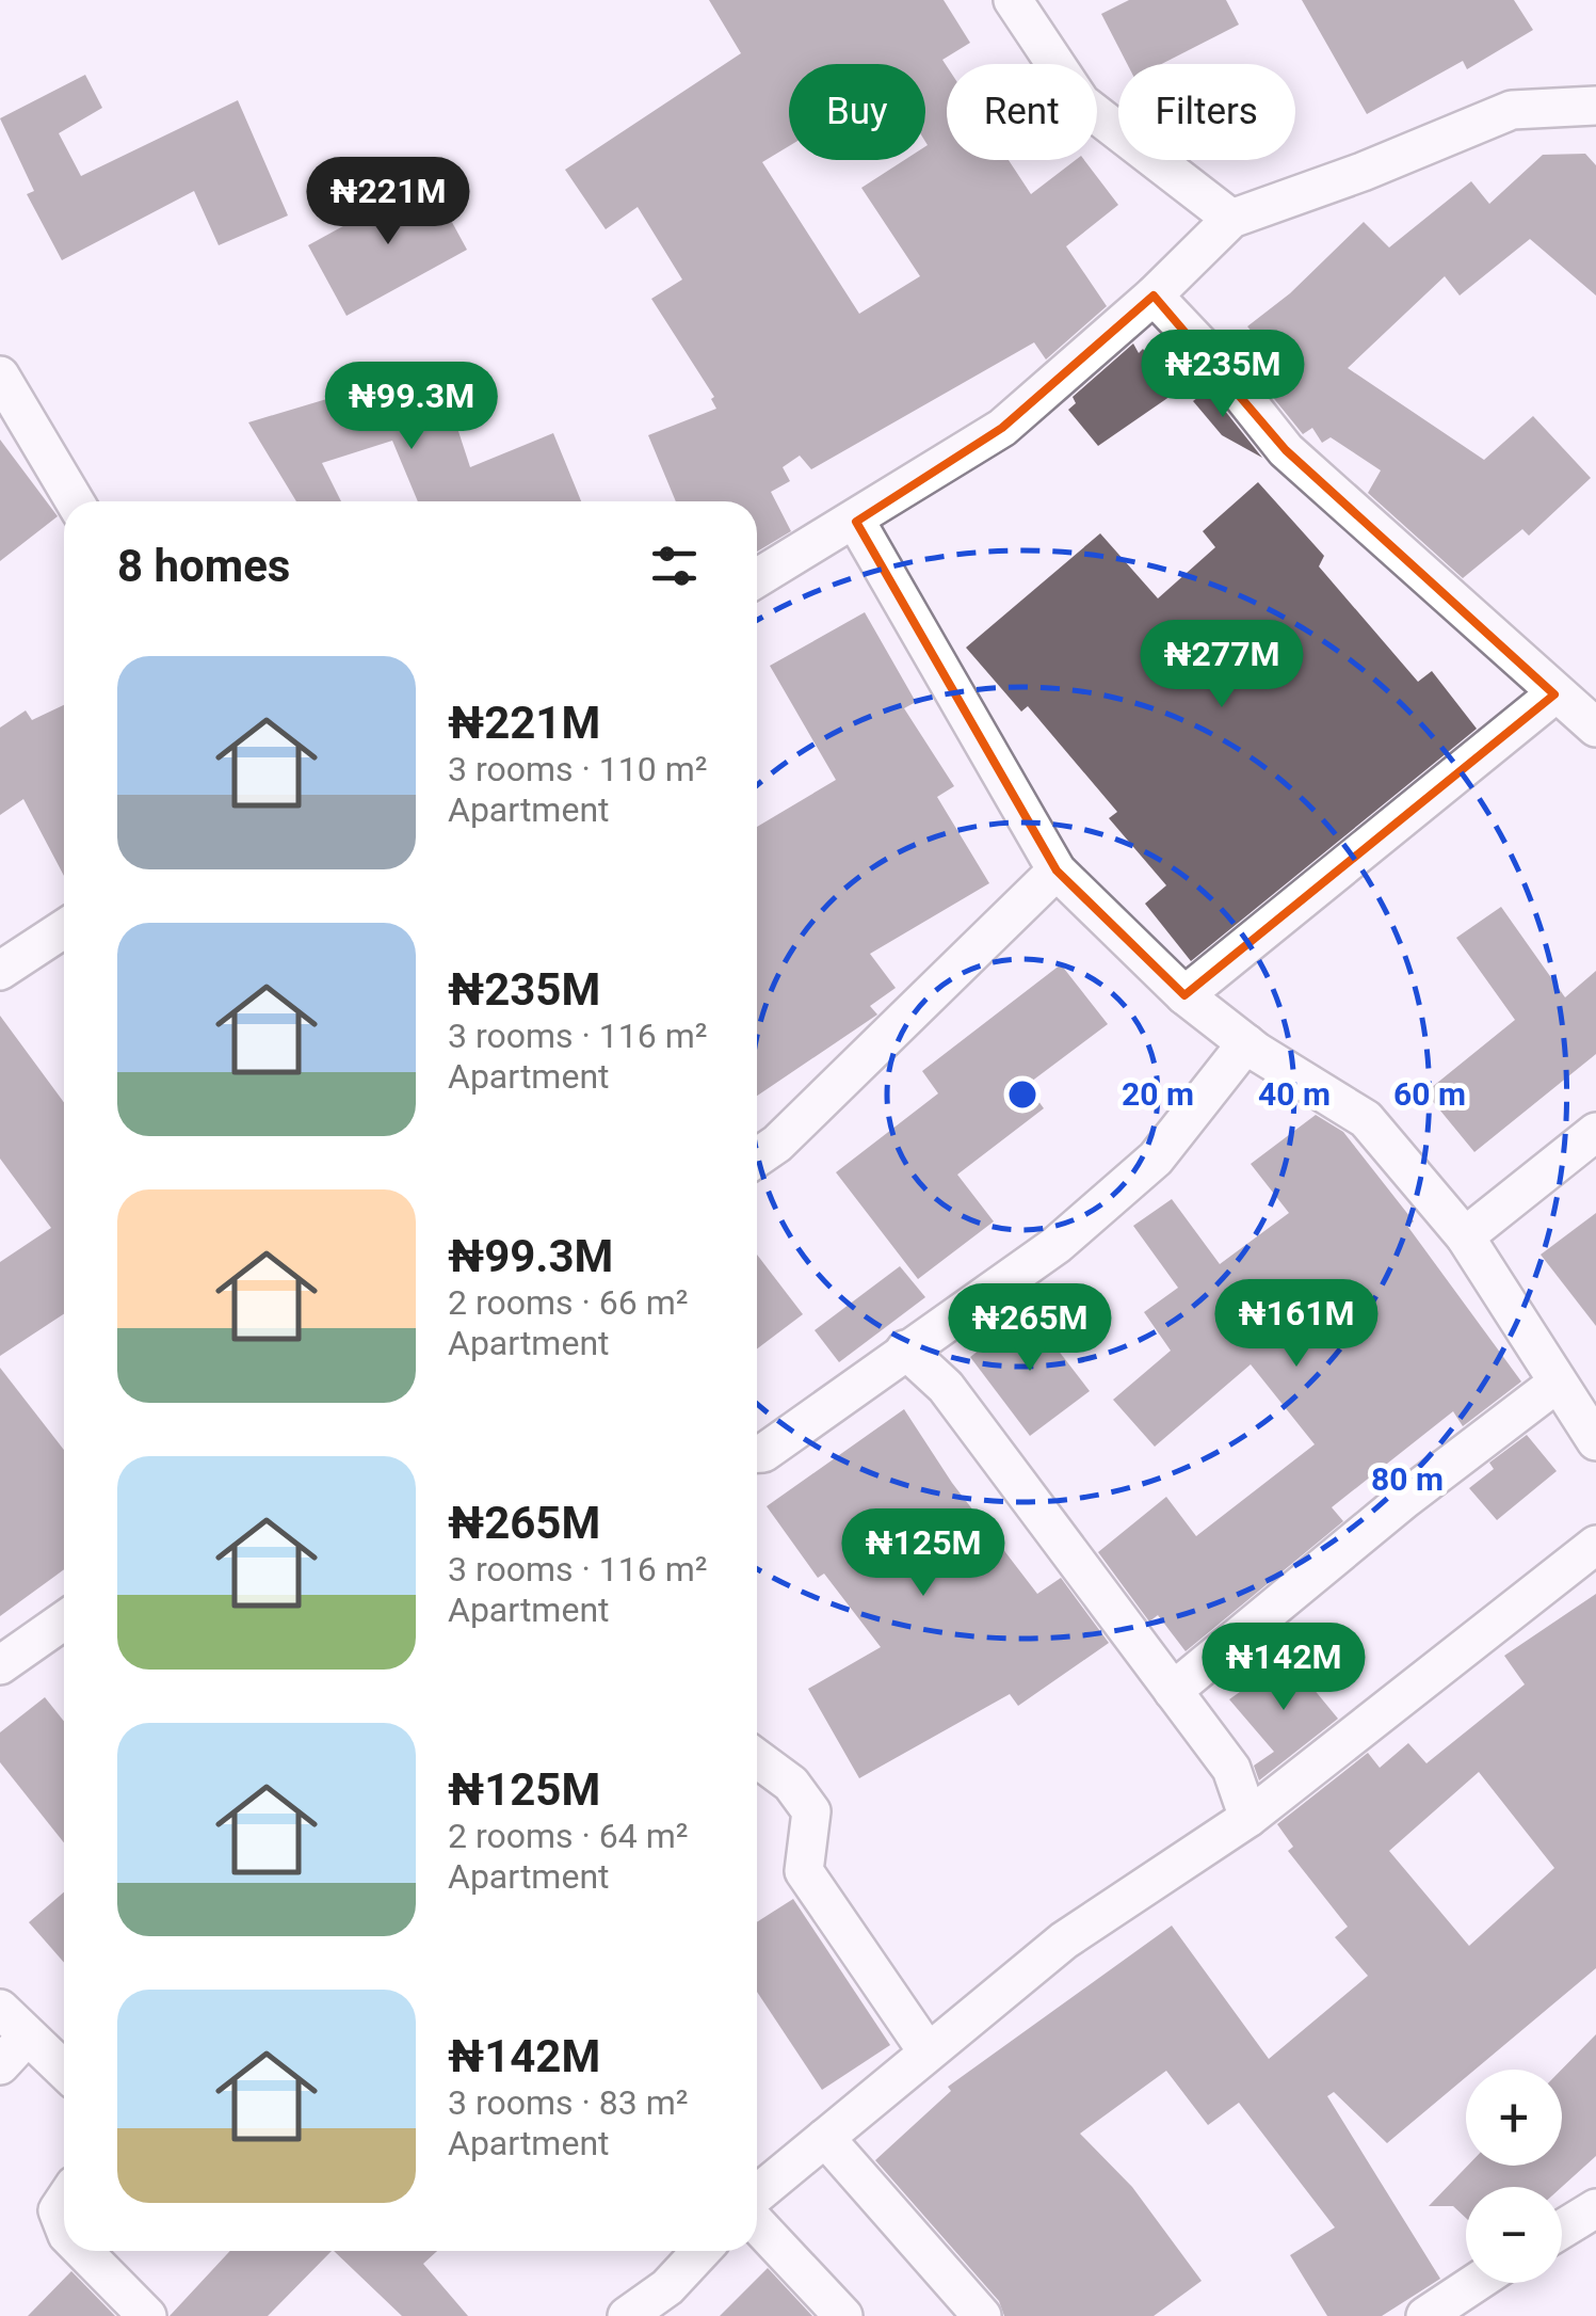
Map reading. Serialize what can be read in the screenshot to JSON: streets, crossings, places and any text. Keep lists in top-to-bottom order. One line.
{"page":{"chip":["Buy","Rent","Filters"],"price":["₦221M","₦235M","₦99.3M","₦277M","₦161M","₦265M","₦125M","₦142M"],"heading":"8 homes","list":[{"name":"₦221M","note":"3 rooms · 110 m² · Apartment"},{"name":"₦235M","note":"3 rooms · 116 m² · Apartment"},{"name":"₦99.3M","note":"2 rooms · 66 m² · Apartment"},{"name":"₦265M","note":"3 rooms · 116 m² · Apartment"},{"name":"₦125M","note":"2 rooms · 64 m² · Apartment"},{"name":"₦142M","note":"3 rooms · 83 m² · Apartment"}],"map_buttons":["+","−"]},"rings":["20 m","40 m","60 m","80 m"]}
